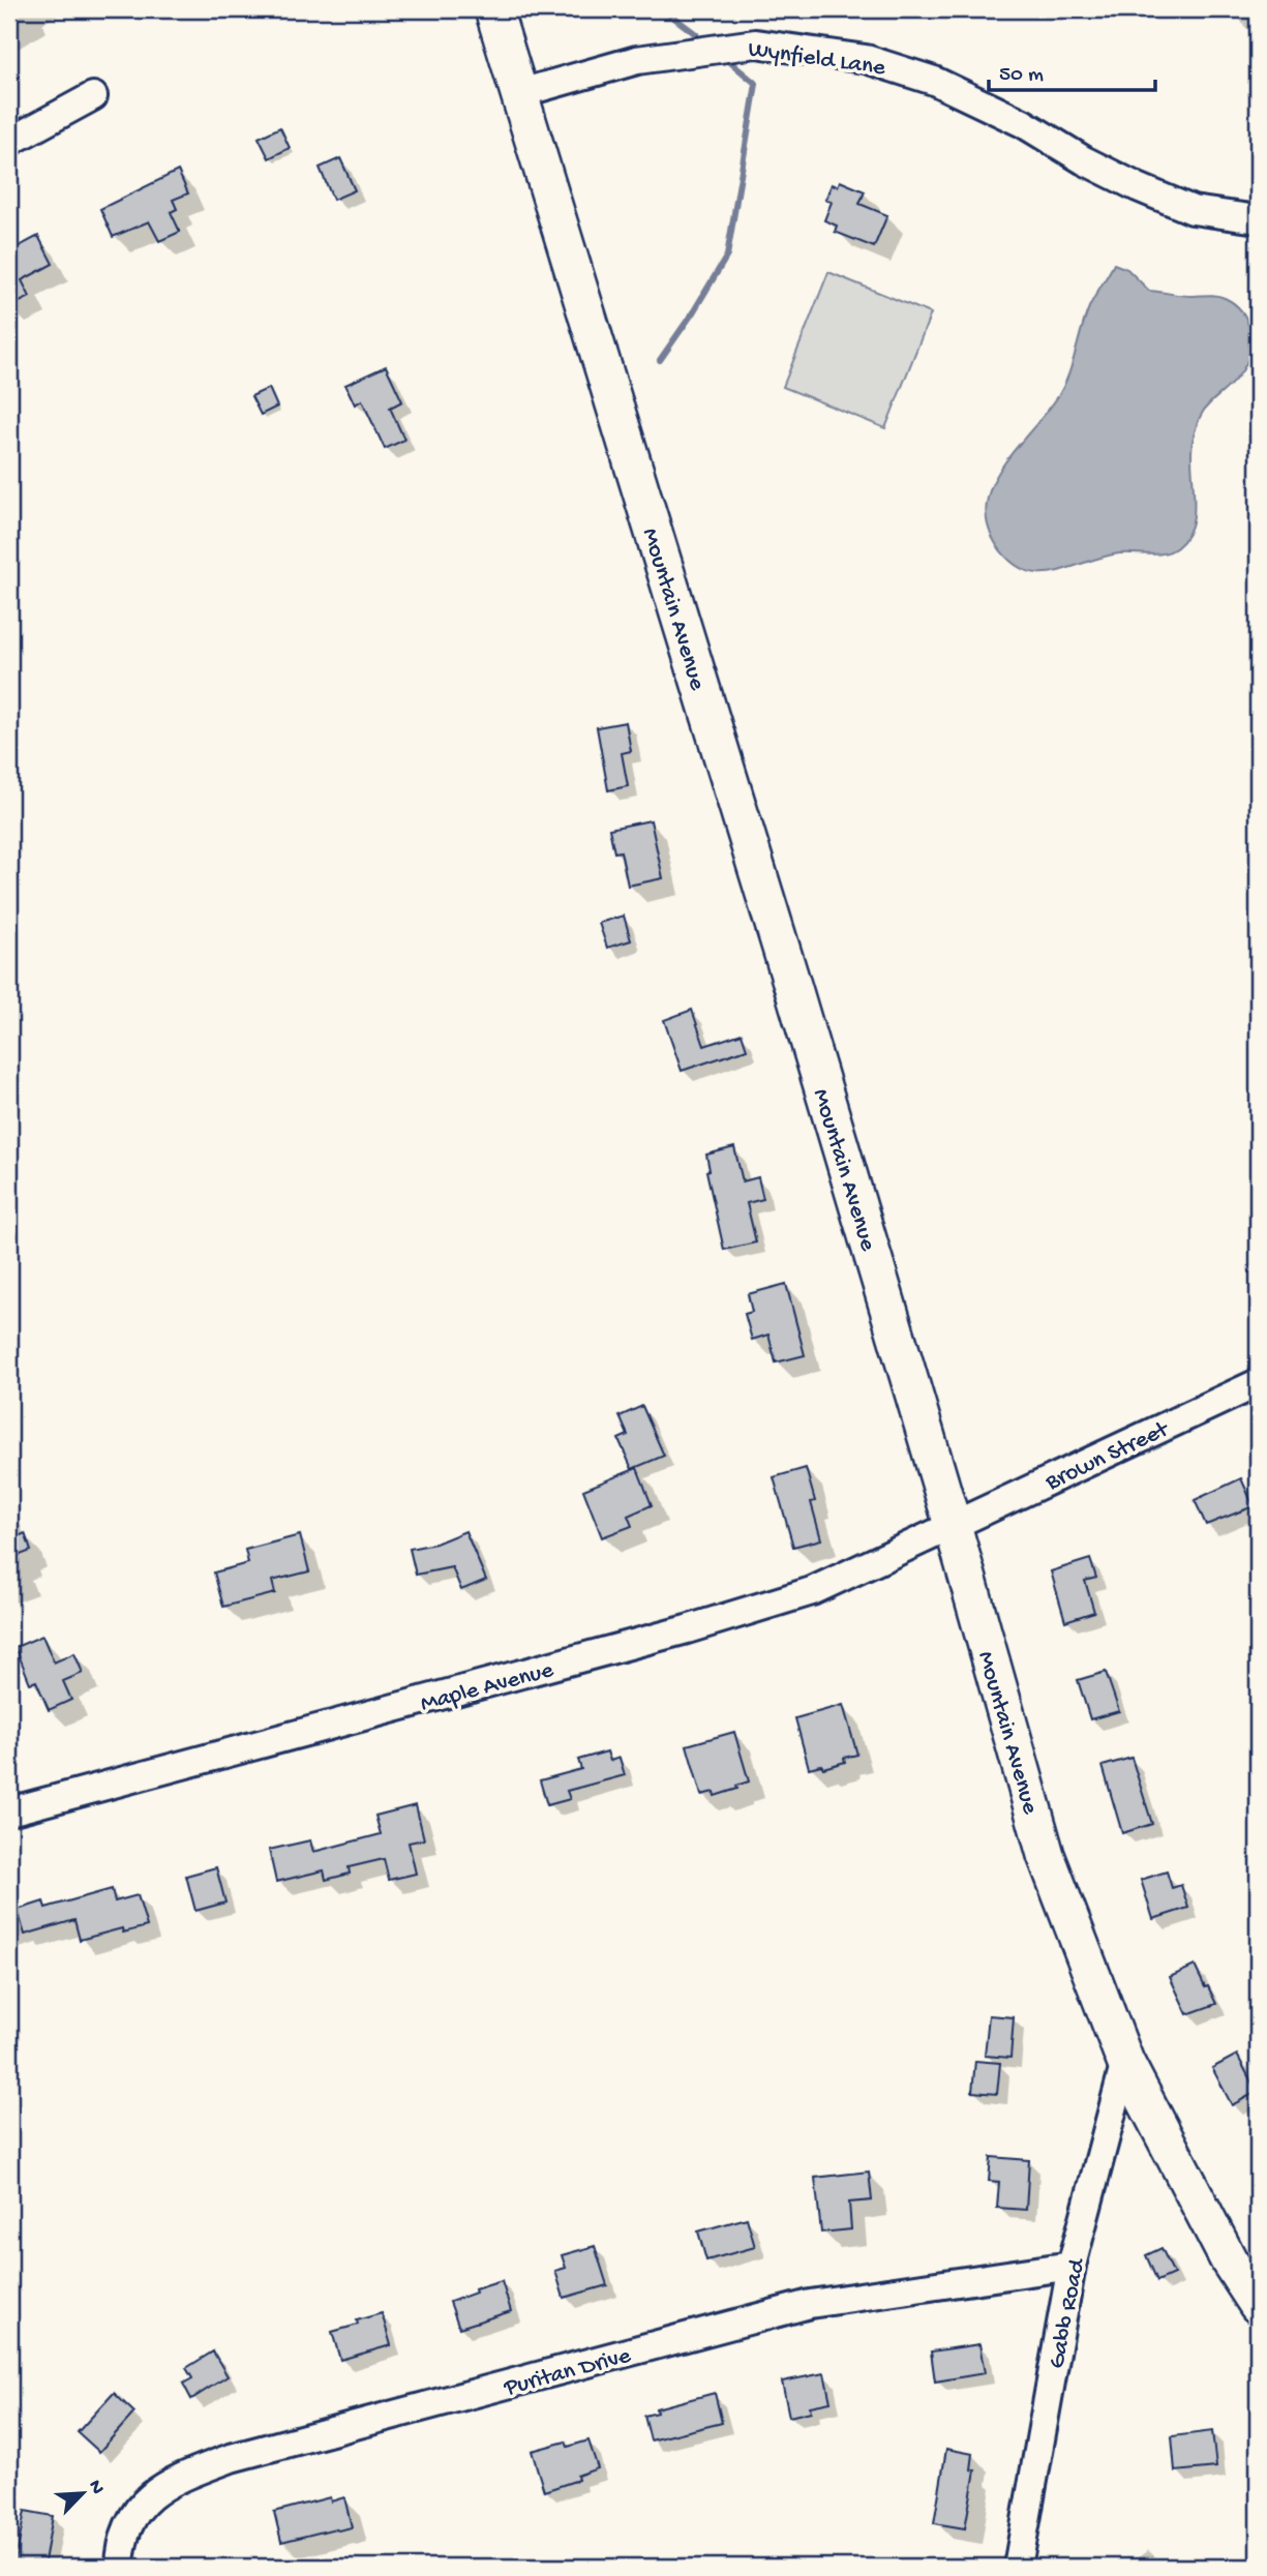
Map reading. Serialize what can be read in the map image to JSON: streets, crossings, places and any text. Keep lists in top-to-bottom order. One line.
{"streets":{"main road":["Mountain Avenue"],"street":["Wynfield Lane","Brown Street","Maple Avenue","Gabb Road","Puritan Drive"]},"crossings":[["Wynfield Lane","Mountain Avenue"],["Mountain Avenue","Brown Street"],["Mountain Avenue","Maple Avenue"],["Mountain Avenue","Gabb Road"],["Brown Street","Maple Avenue"],["Gabb Road","Puritan Drive"]],"scale_bar":"50 m","north":"top right"}
